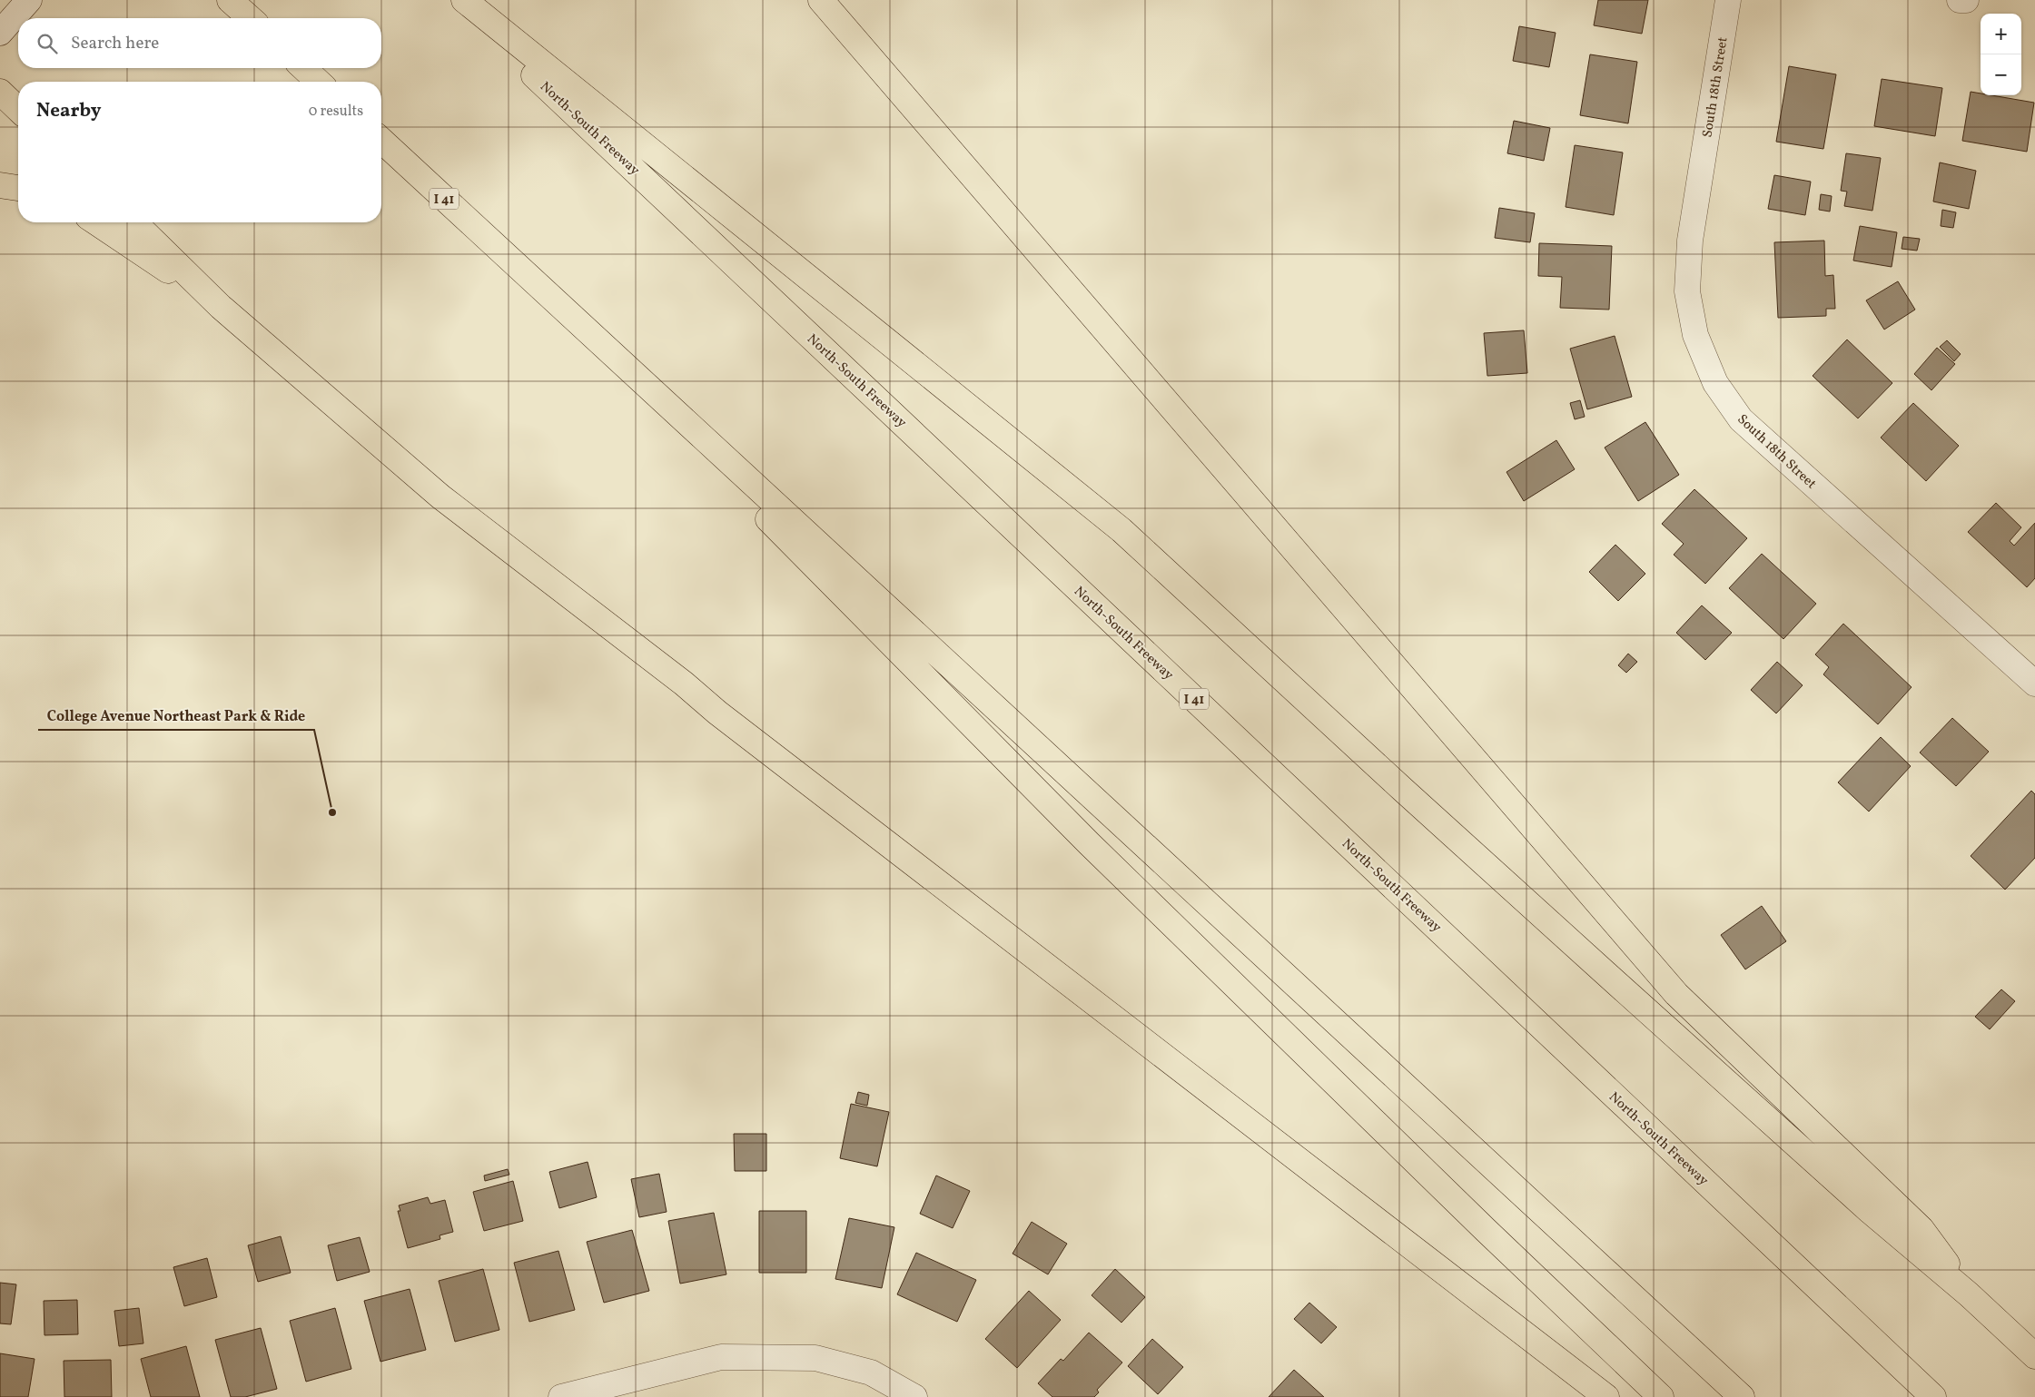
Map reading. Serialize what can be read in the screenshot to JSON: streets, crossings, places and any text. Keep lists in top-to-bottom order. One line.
{"streets":{"highway":["North-South Freeway","I 41"],"street":["South 18th Street"]},"places":["College Avenue Northeast Park & Ride"],"page":{"map_buttons":["+","−"],"search":"Search here","heading":["Nearby","0 results"]}}
